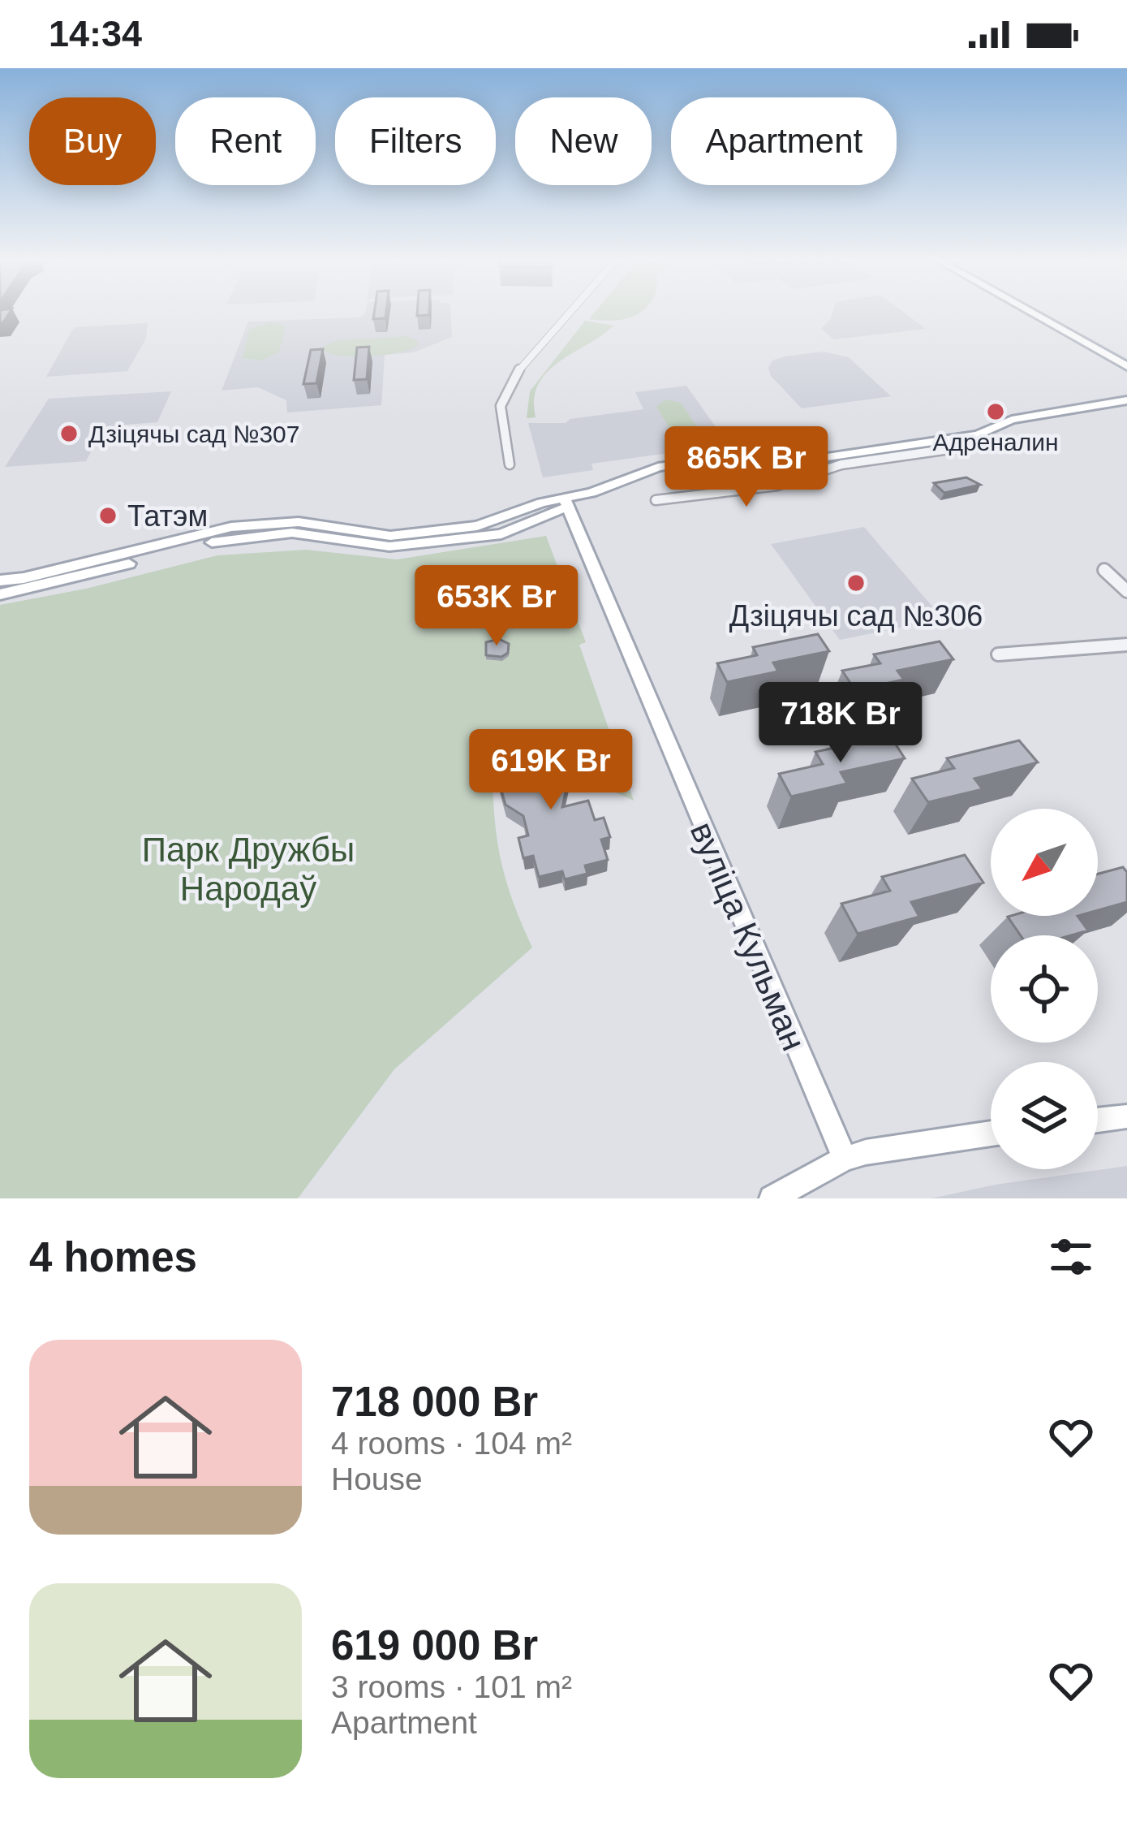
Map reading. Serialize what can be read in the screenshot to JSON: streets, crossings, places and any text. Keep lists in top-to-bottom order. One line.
{"streets":{"main road":["вуліца Кульман"]},"parks":["Парк Дружбы Народаў"],"places":["Адреналин","Дзіцячы сад №307","Татэм","Дзіцячы сад №306"],"north":"bottom left","page":{"status":"14:34","chip":["Buy","Rent","Filters","New","Apartment"],"price":["865K Br","653K Br","718K Br","619K Br"],"heading":"4 homes","list":[{"name":"718 000 Br","note":"4 rooms · 104 m² · House"},{"name":"619 000 Br","note":"3 rooms · 101 m² · Apartment"}]}}
